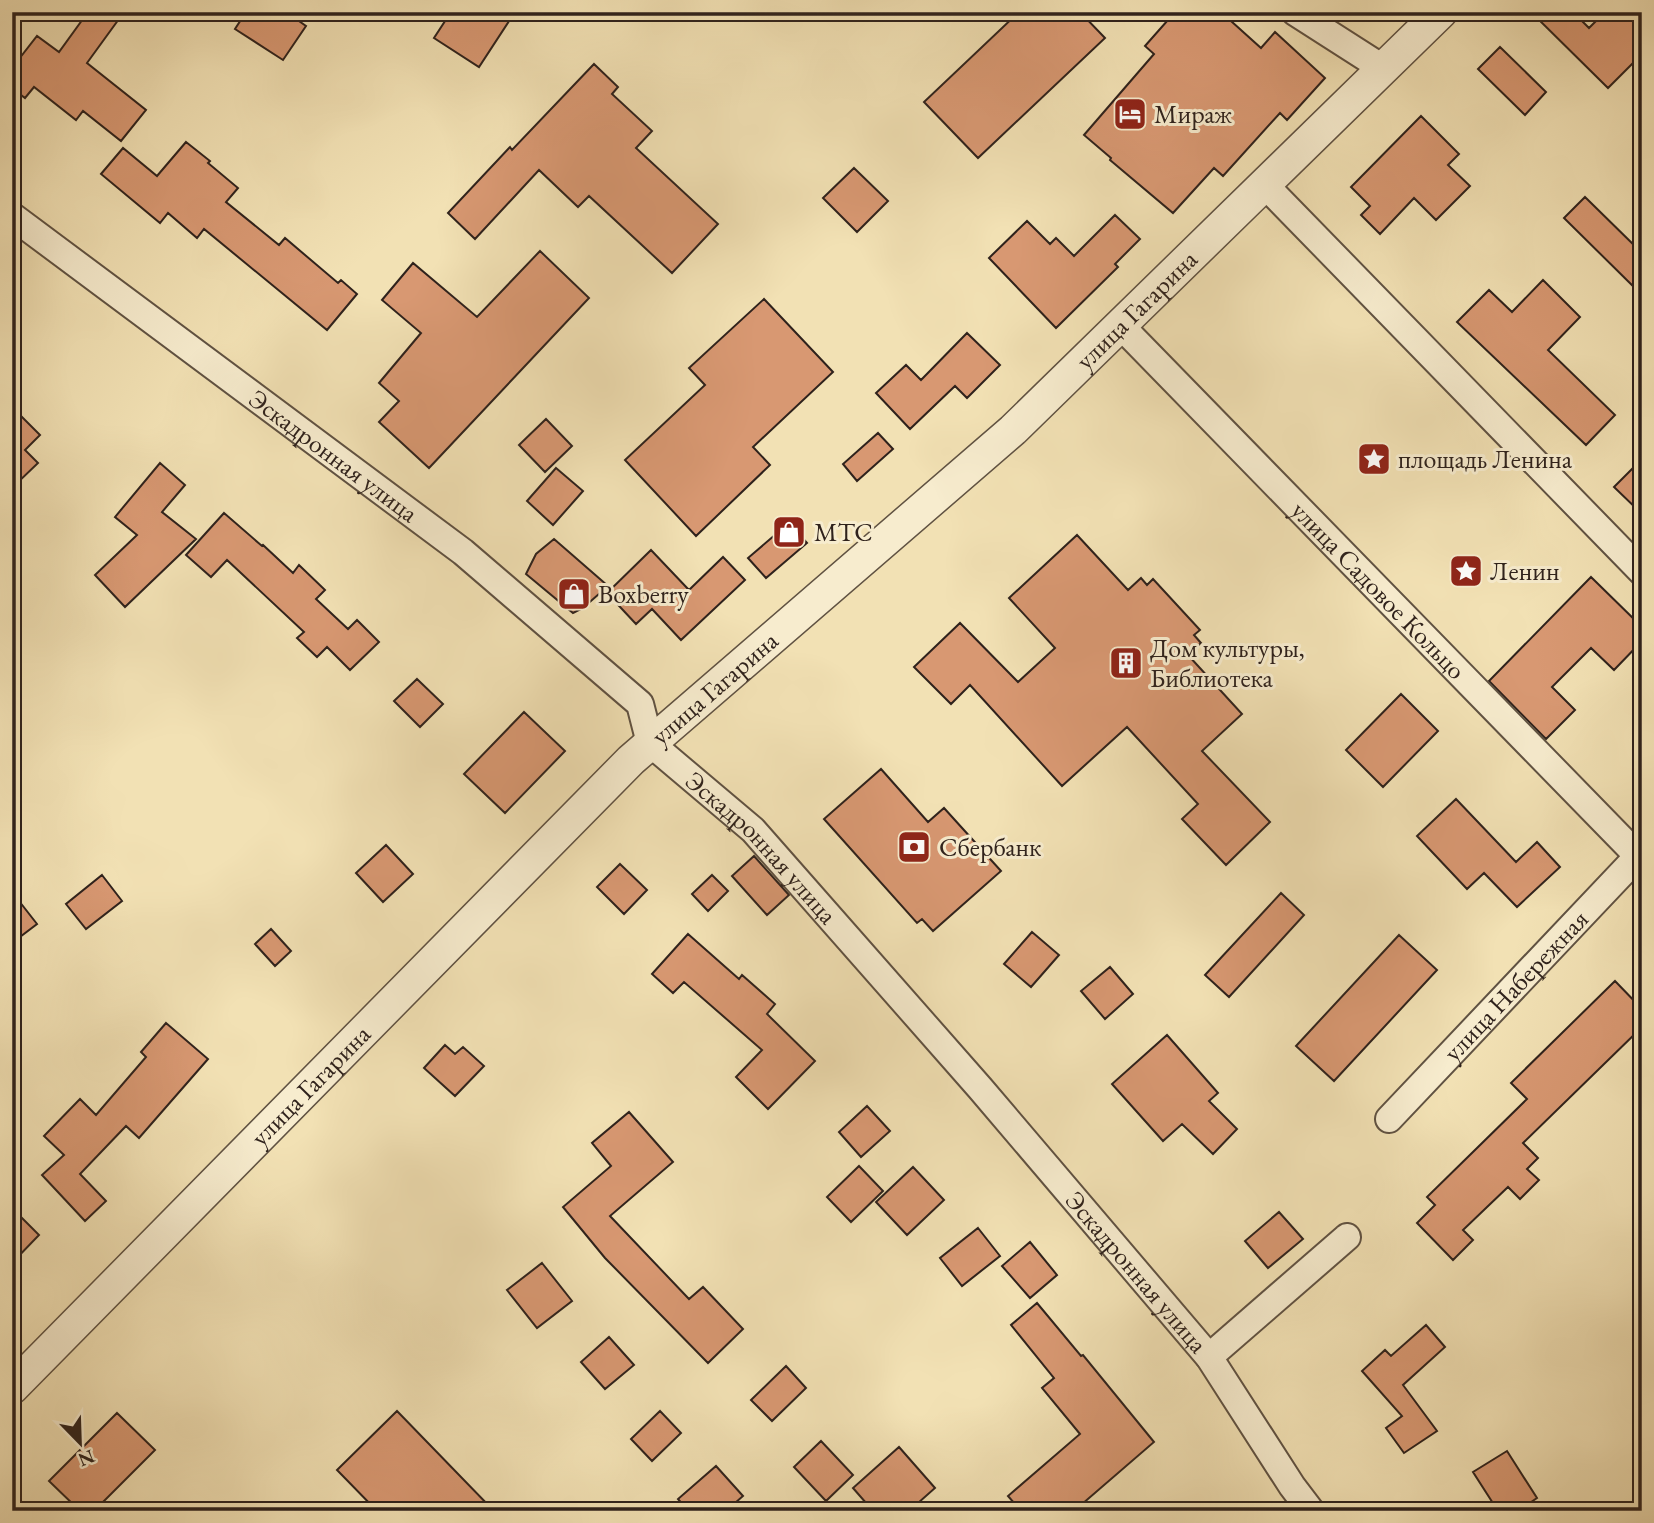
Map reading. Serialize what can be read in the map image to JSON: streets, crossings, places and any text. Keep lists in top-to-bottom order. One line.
{"streets":{"street":["улица Гагарина","Эскадронная улица","улица Садовое Кольцо","улица Набережная"]},"crossings":[["улица Гагарина","Эскадронная улица"],["улица Гагарина","улица Садовое Кольцо"],["улица Садовое Кольцо","улица Набережная"]],"places":{"hotel":["Мираж"],"place":["площадь Ленина","Ленин"],"shop":["МТС","Boxberry"],"building":["Дом культуры, Библиотека"],"bank":["Сбербанк"]},"north":"bottom right"}
